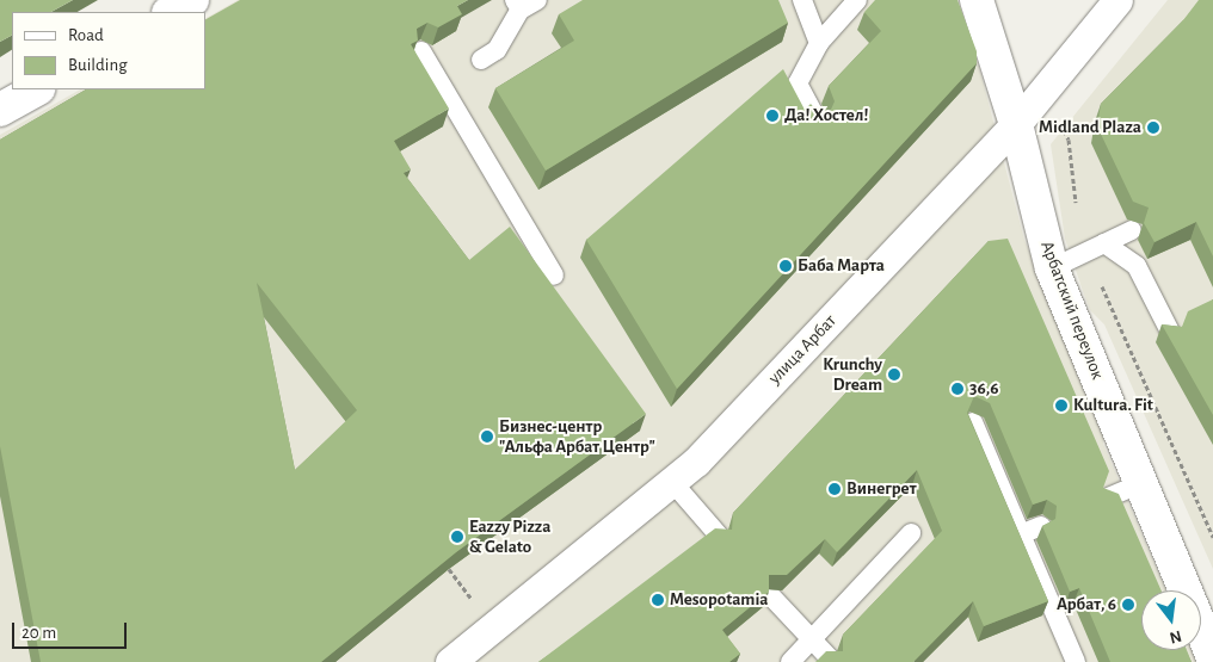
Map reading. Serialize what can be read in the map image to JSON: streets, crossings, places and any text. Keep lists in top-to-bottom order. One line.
{"streets":{"street":["Арбатский переулок","улица Арбат"]},"crossings":[["Арбатский переулок","улица Арбат"]],"places":["Да! Хостел!","Midland Plaza","Баба Марта","Krunchy Dream","36,6","Kultura. Fit","Бизнес-центр \"Альфа Арбат Центр\"","Винегрет","Eazzy Pizza & Gelato","Mesopotamia","Арбат, 6"],"legend":["Road","Building"],"scale_bar":"20 m","north":"bottom"}
